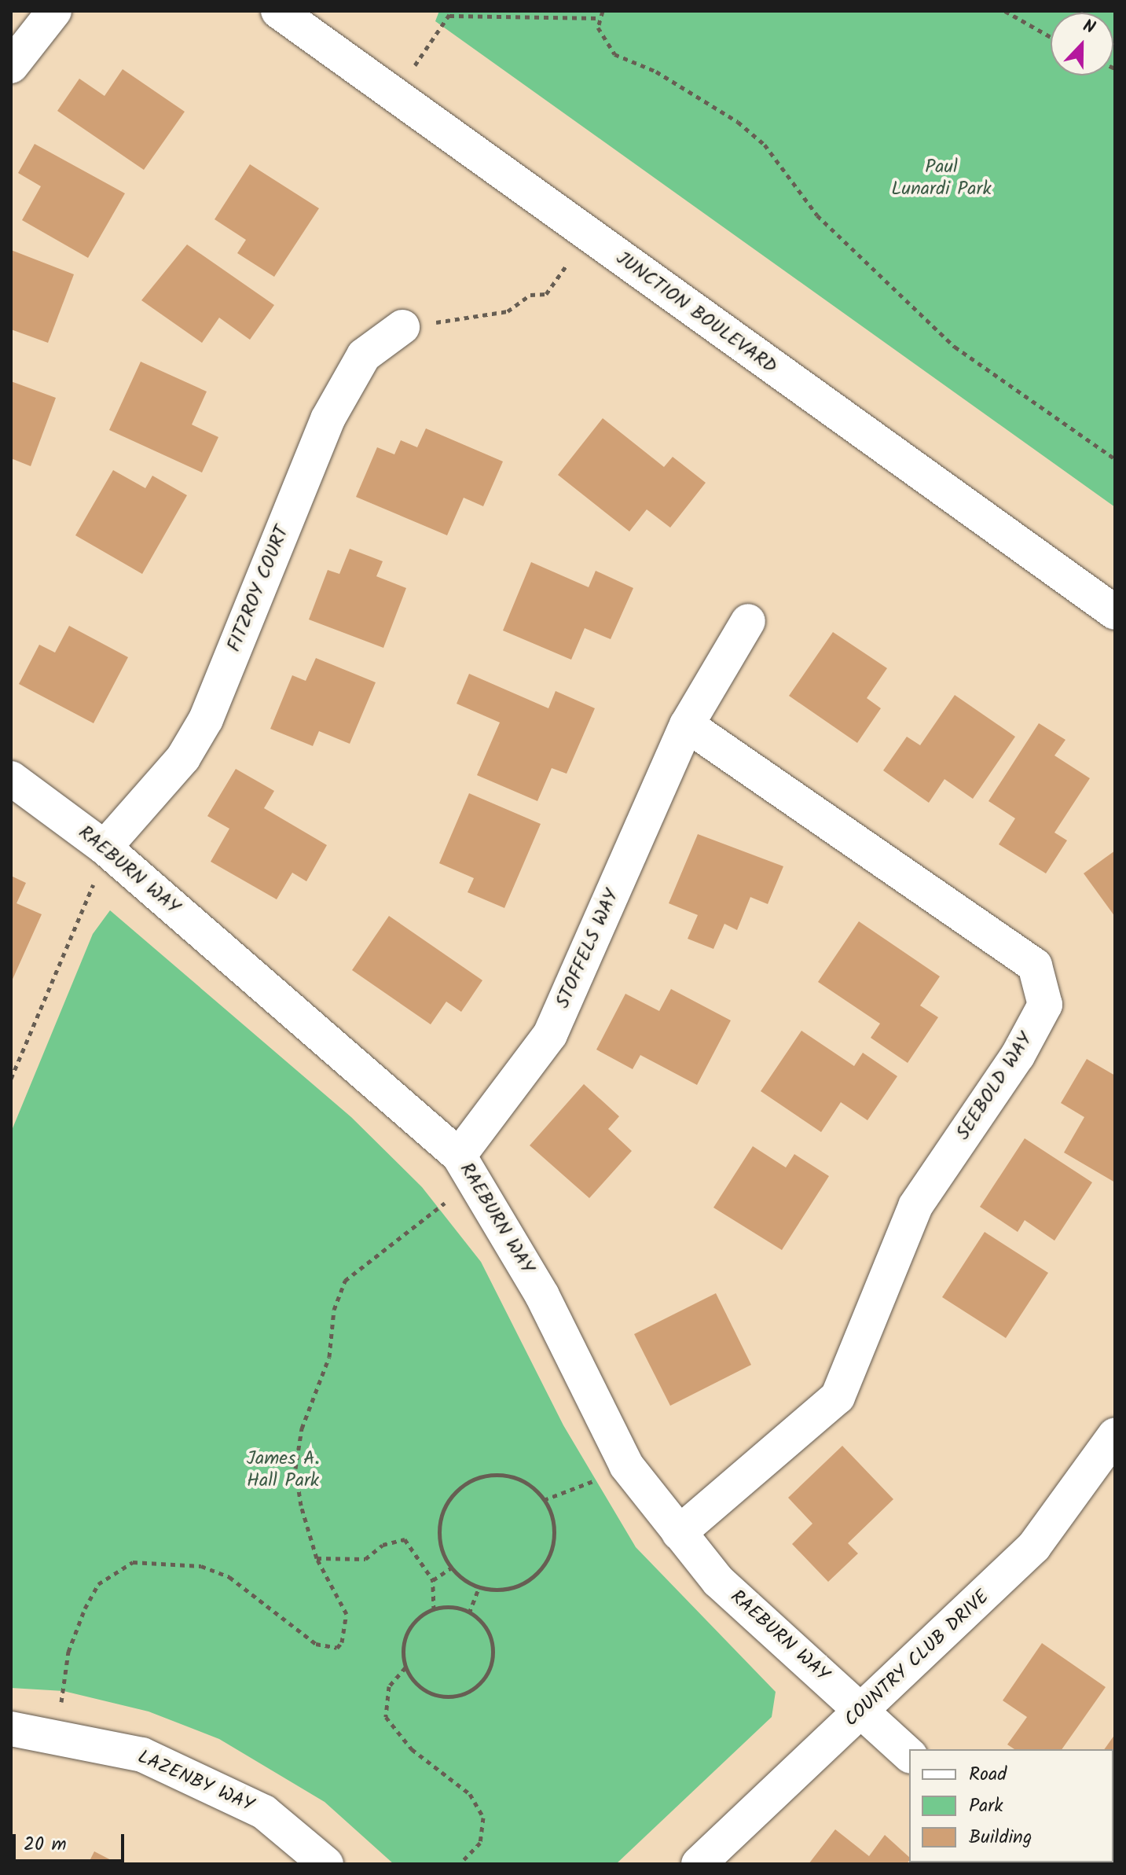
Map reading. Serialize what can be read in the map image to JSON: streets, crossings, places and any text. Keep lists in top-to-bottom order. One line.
{"streets":{"street":["JUNCTION BOULEVARD","FITZROY COURT","RAEBURN WAY","STOFFELS WAY","SEEBOLD WAY","COUNTRY CLUB DRIVE","LAZENBY WAY"]},"crossings":[["FITZROY COURT","RAEBURN WAY"],["RAEBURN WAY","STOFFELS WAY"],["RAEBURN WAY","SEEBOLD WAY"],["RAEBURN WAY","COUNTRY CLUB DRIVE"],["STOFFELS WAY","SEEBOLD WAY"]],"parks":["Paul Lunardi Park","James A. Hall Park"],"legend":["Road","Park","Building"],"scale_bar":"20 m","north":"top"}
